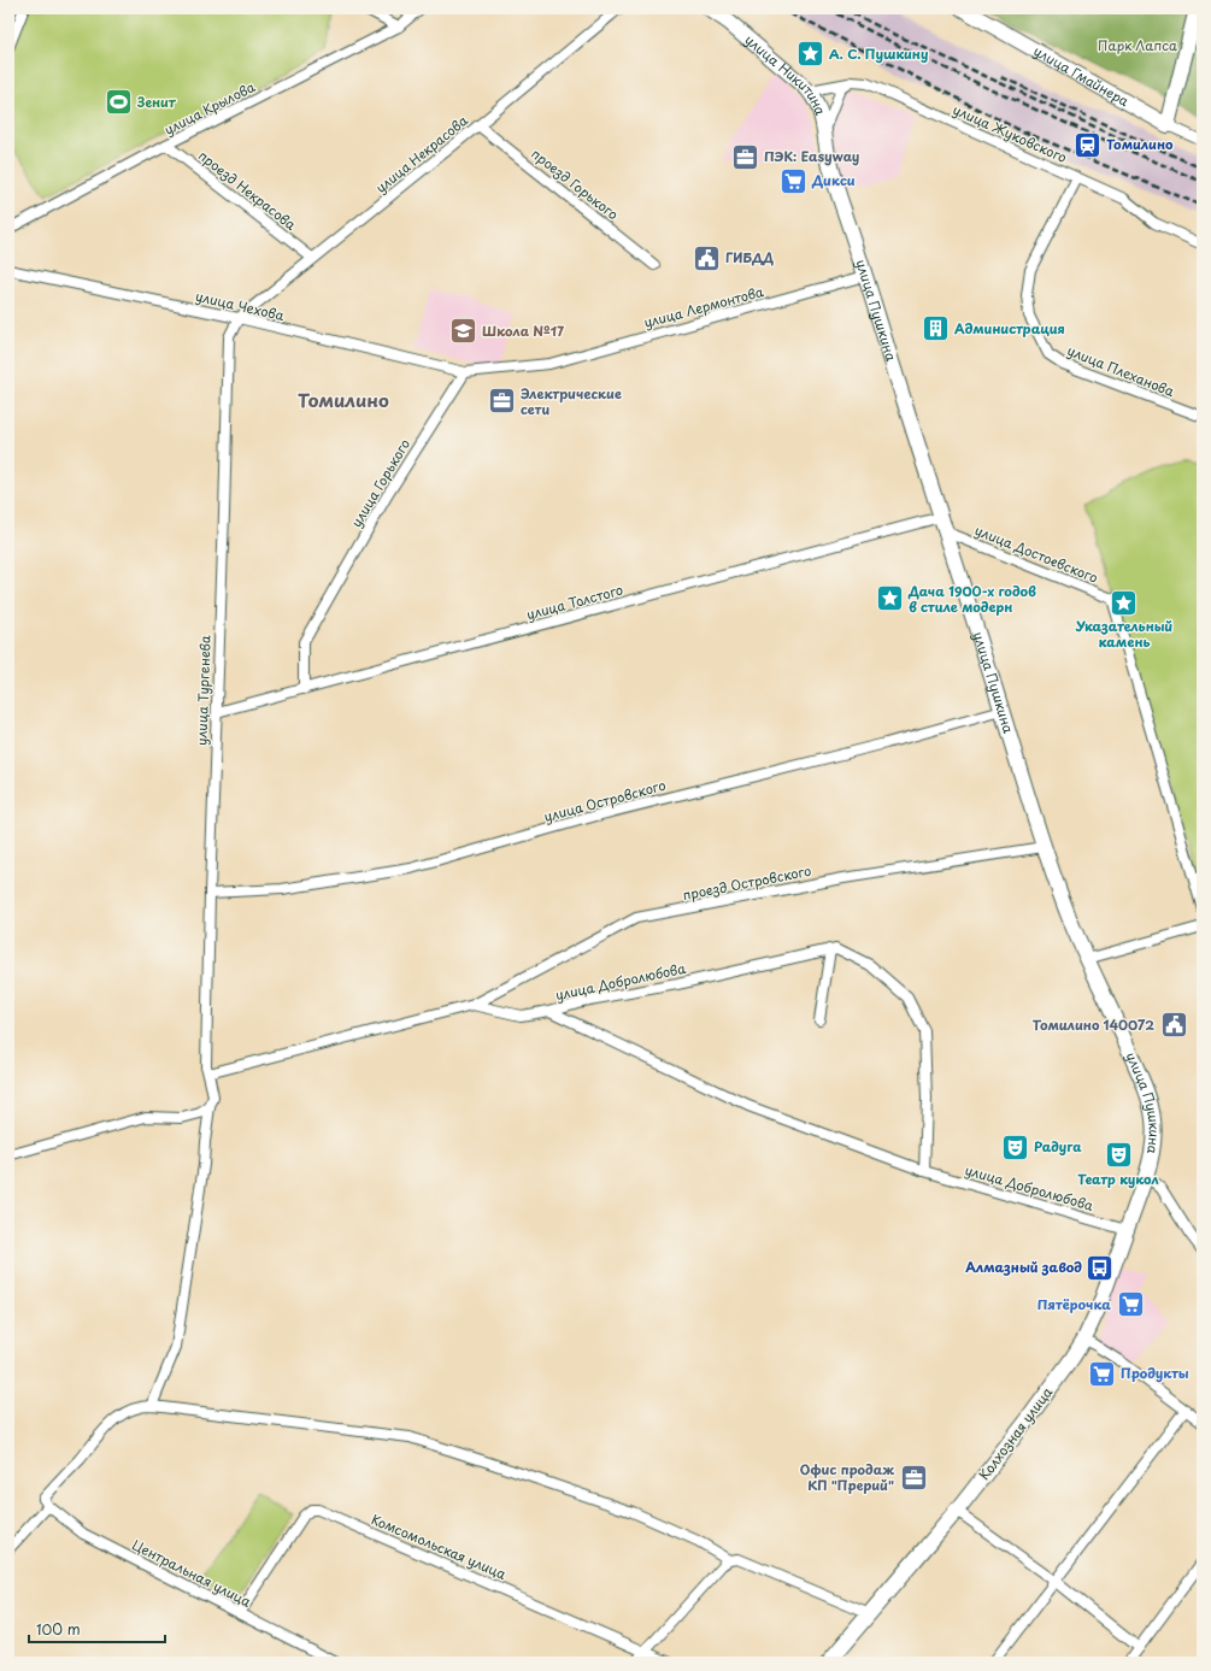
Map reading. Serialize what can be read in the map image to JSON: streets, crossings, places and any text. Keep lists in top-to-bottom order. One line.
{"streets":{"main road":["улица Гмайнера","улица Никитина","улица Пушкина","Колхозная улица"],"street":["улица Крылова","улица Жуковского","улица Некрасова","проезд Горького","проезд Некрасова","улица Чехова","улица Лермонтова","улица Плеханова","улица Горького","улица Достоевского","улица Толстого","улица Тургенева","улица Островского","проезд Островского","улица Добролюбова","Комсомольская улица","Центральная улица"]},"crossings":[["улица Никитина","улица Жуковского"],["улица Никитина","улица Пушкина"],["улица Крылова","проезд Некрасова"],["улица Жуковского","улица Плеханова"],["улица Некрасова","проезд Горького"],["улица Некрасова","проезд Некрасова"],["улица Некрасова","улица Чехова"],["улица Некрасова","улица Тургенева"],["улица Чехова","улица Лермонтова"],["улица Чехова","улица Горького"],["улица Чехова","улица Тургенева"],["улица Лермонтова","улица Пушкина"],["улица Лермонтова","улица Горького"],["улица Пушкина","улица Достоевского"],["улица Пушкина","улица Толстого"],["улица Пушкина","улица Островского"],["улица Пушкина","проезд Островского"],["улица Пушкина","Колхозная улица"],["улица Горького","улица Толстого"],["улица Толстого","улица Тургенева"],["улица Тургенева","улица Островского"],["улица Добролюбова","Колхозная улица"],["Комсомольская улица","Центральная улица"]],"districts":["Томилино"],"parks":["Парк Лапса"],"places":{"place":["А. С. Пушкину","Дача 1900-х годов в стиле модерн","Указательный камень"],"sports":["Зенит"],"station":["Томилино"],"office":["ПЭК: Easyway","Электрические сети","Офис продаж КП \"Прерий\""],"supermarket":["Дикси","Пятёрочка","Продукты"],"public building":["ГИБДД","Томилино 140072"],"building":["Администрация"],"school or university":["Школа №17"],"theatre":["Радуга","Театр кукол"],"bus stop":["Алмазный завод"]},"scale_bar":"100 m"}
